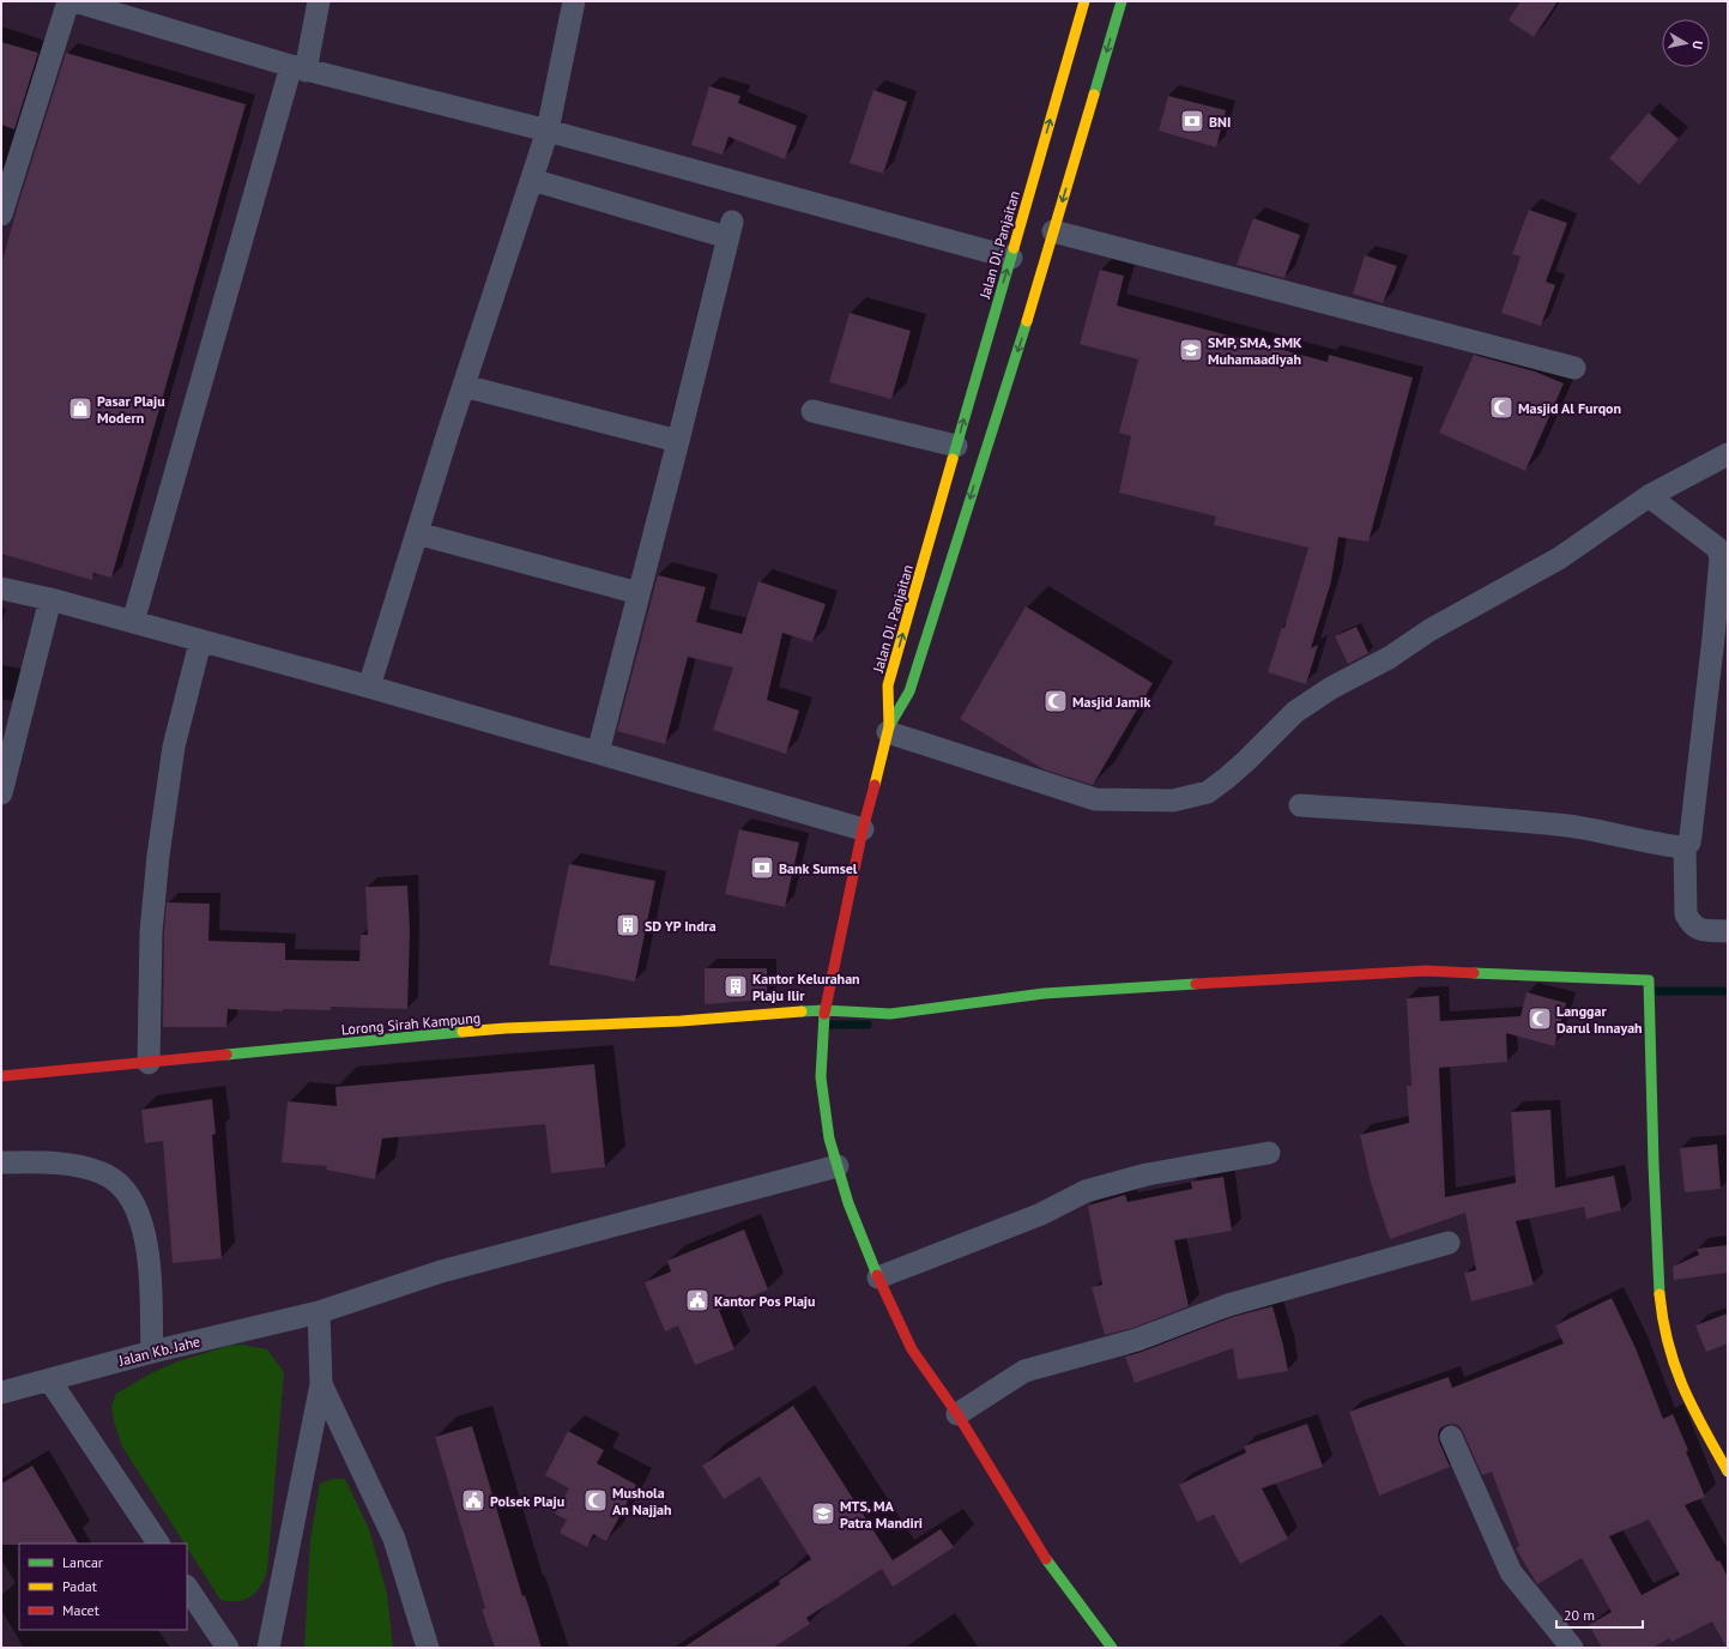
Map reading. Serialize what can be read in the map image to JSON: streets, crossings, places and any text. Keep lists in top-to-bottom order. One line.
{"streets":{"main road":["Jalan DI. Panjaitan","Lorong Sirah Kampung"],"street":["Jalan Kb. Jahe"]},"crossings":[["Jalan DI. Panjaitan","Lorong Sirah Kampung"],["Jalan DI. Panjaitan","Jalan Kb. Jahe"]],"places":{"bank":["BNI","Bank Sumsel"],"school or university":["SMP, SMA, SMK Muhamaadiyah","MTS, MA Patra Mandiri"],"mosque":["Masjid Al Furqon","Masjid Jamik","Langgar Darul Innayah","Mushola An Najjah"],"shop":["Pasar Plaju Modern"],"building":["SD YP Indra","Kantor Kelurahan Plaju Ilir"],"public building":["Kantor Pos Plaju","Polsek Plaju"]},"legend":["Lancar","Padat","Macet"],"scale_bar":"20 m","north":"right"}
